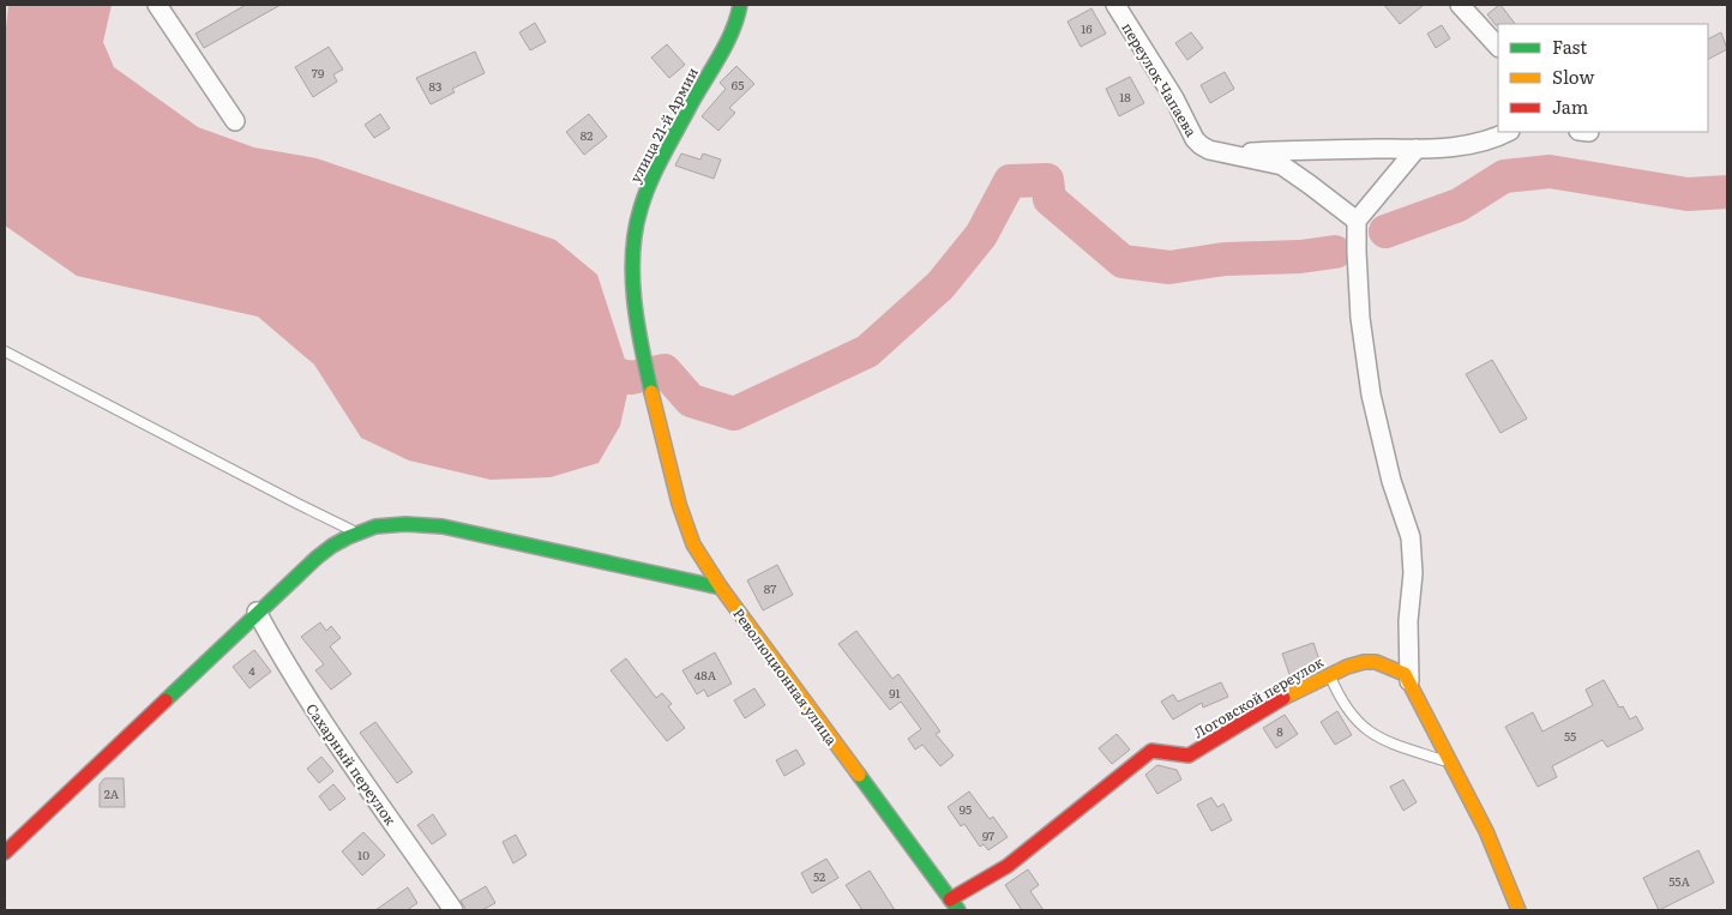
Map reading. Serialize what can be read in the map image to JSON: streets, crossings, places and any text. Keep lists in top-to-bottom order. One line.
{"streets":{"street":["переулок Чапаева","улица 21-й Армии","Революционная улица","Логовской переулок","Сахарный переулок"]},"crossings":[["улица 21-й Армии","Революционная улица"],["Революционная улица","Логовской переулок"]],"house_numbers":["16","79","65","83","18","82","87","4","48А","91","8","55","2А","95","97","10","52","55А"],"legend":["Fast","Slow","Jam"]}
